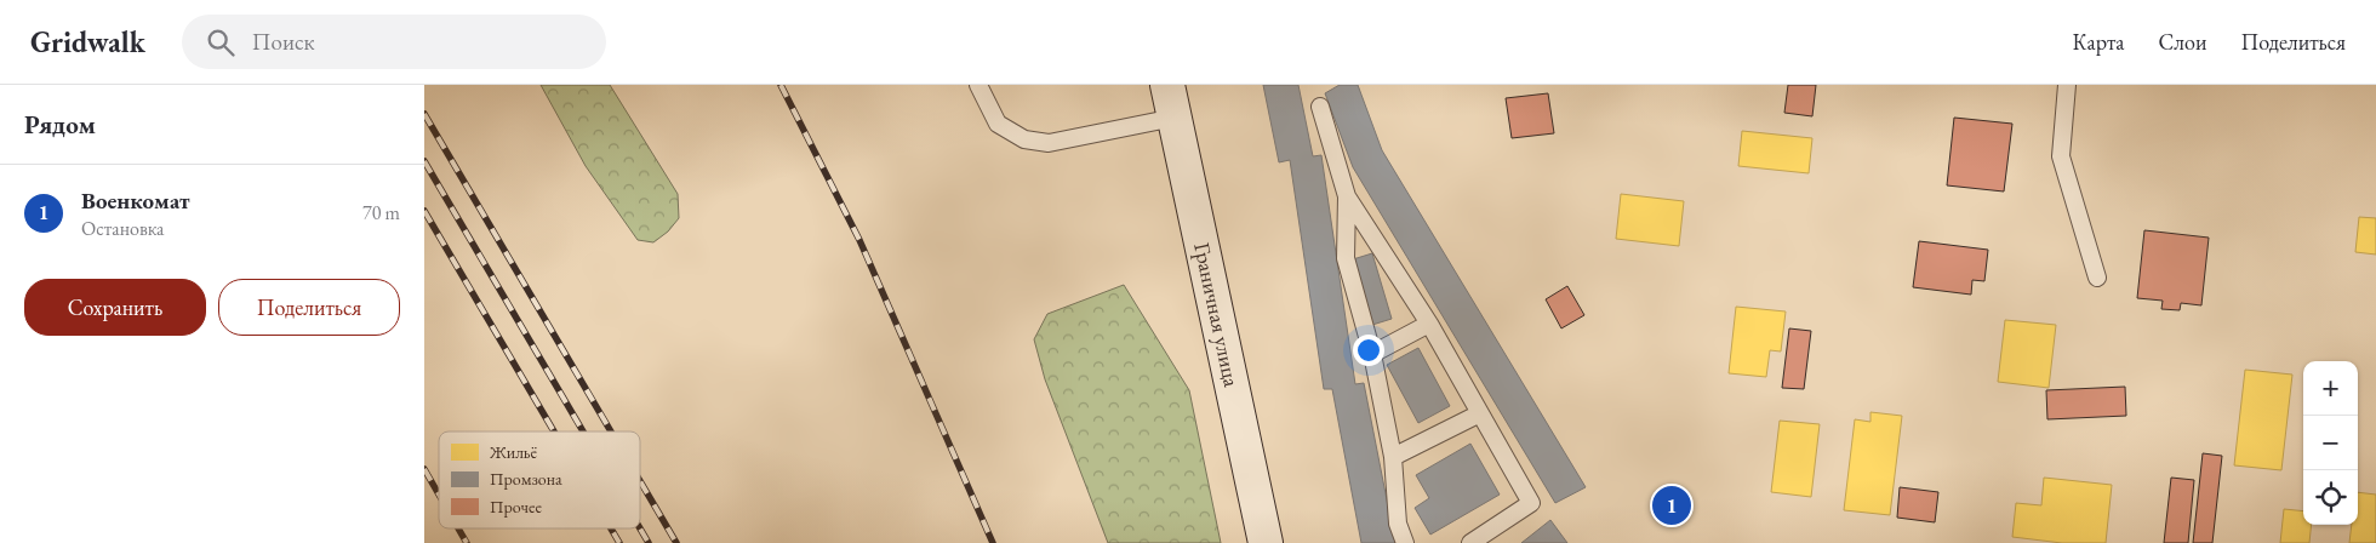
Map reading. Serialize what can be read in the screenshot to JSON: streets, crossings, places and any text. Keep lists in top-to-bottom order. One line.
{"streets":{"main road":["Граничная улица"]},"legend":["Жильё","Промзона","Прочее"],"page":{"header":"Gridwalk","search":"Поиск","nav":["Карта","Слои","Поделиться"],"heading":"Рядом","list":[{"mark":"1","name":"Военкомат","note":"Остановка","value":"70 m"}],"buttons":["Сохранить","Поделиться"],"map_buttons":["+","−"],"pins":"1"}}
